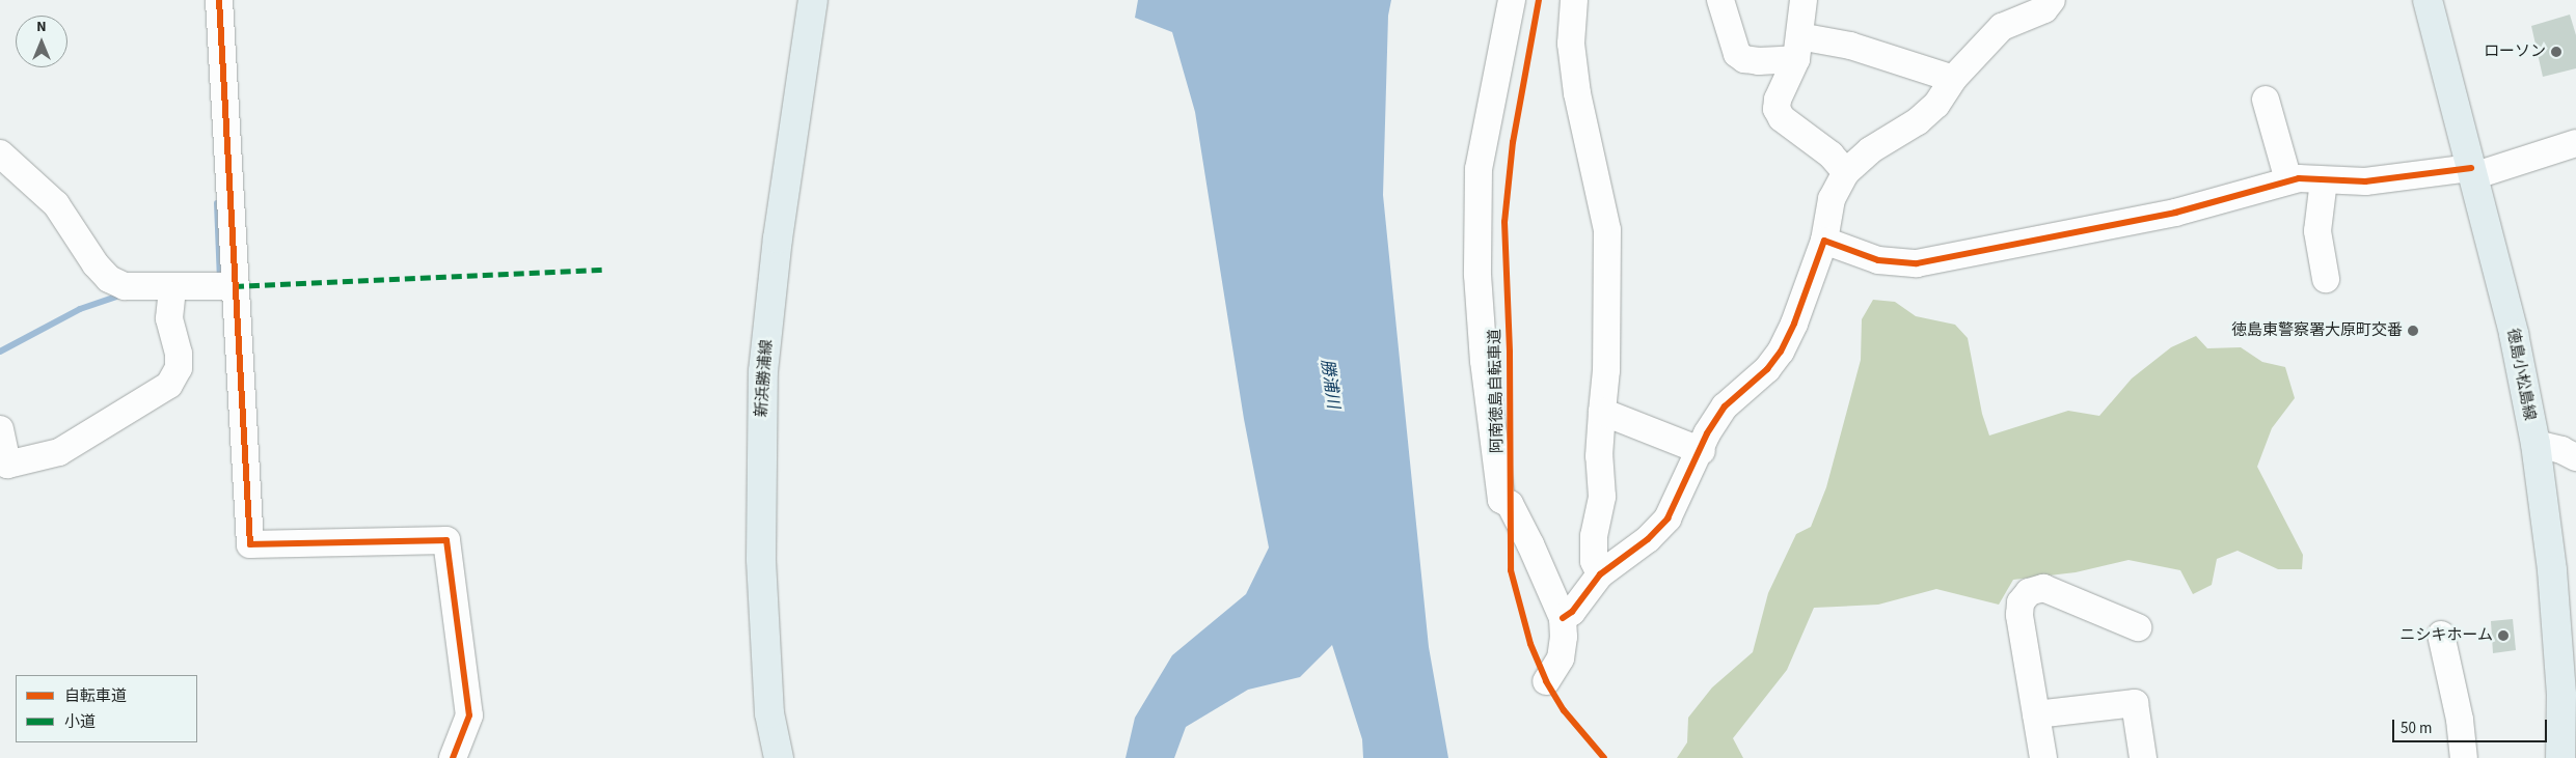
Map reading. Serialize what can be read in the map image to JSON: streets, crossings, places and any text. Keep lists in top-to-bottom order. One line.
{"streets":{"main road":["徳島小松島線","新浜勝浦線"],"cycle path":["阿南徳島自転車道"]},"water":["勝浦川"],"places":["ローソン","徳島東警察署大原町交番","ニシキホーム"],"legend":["自転車道","小道"],"scale_bar":"50 m","north":"top"}
